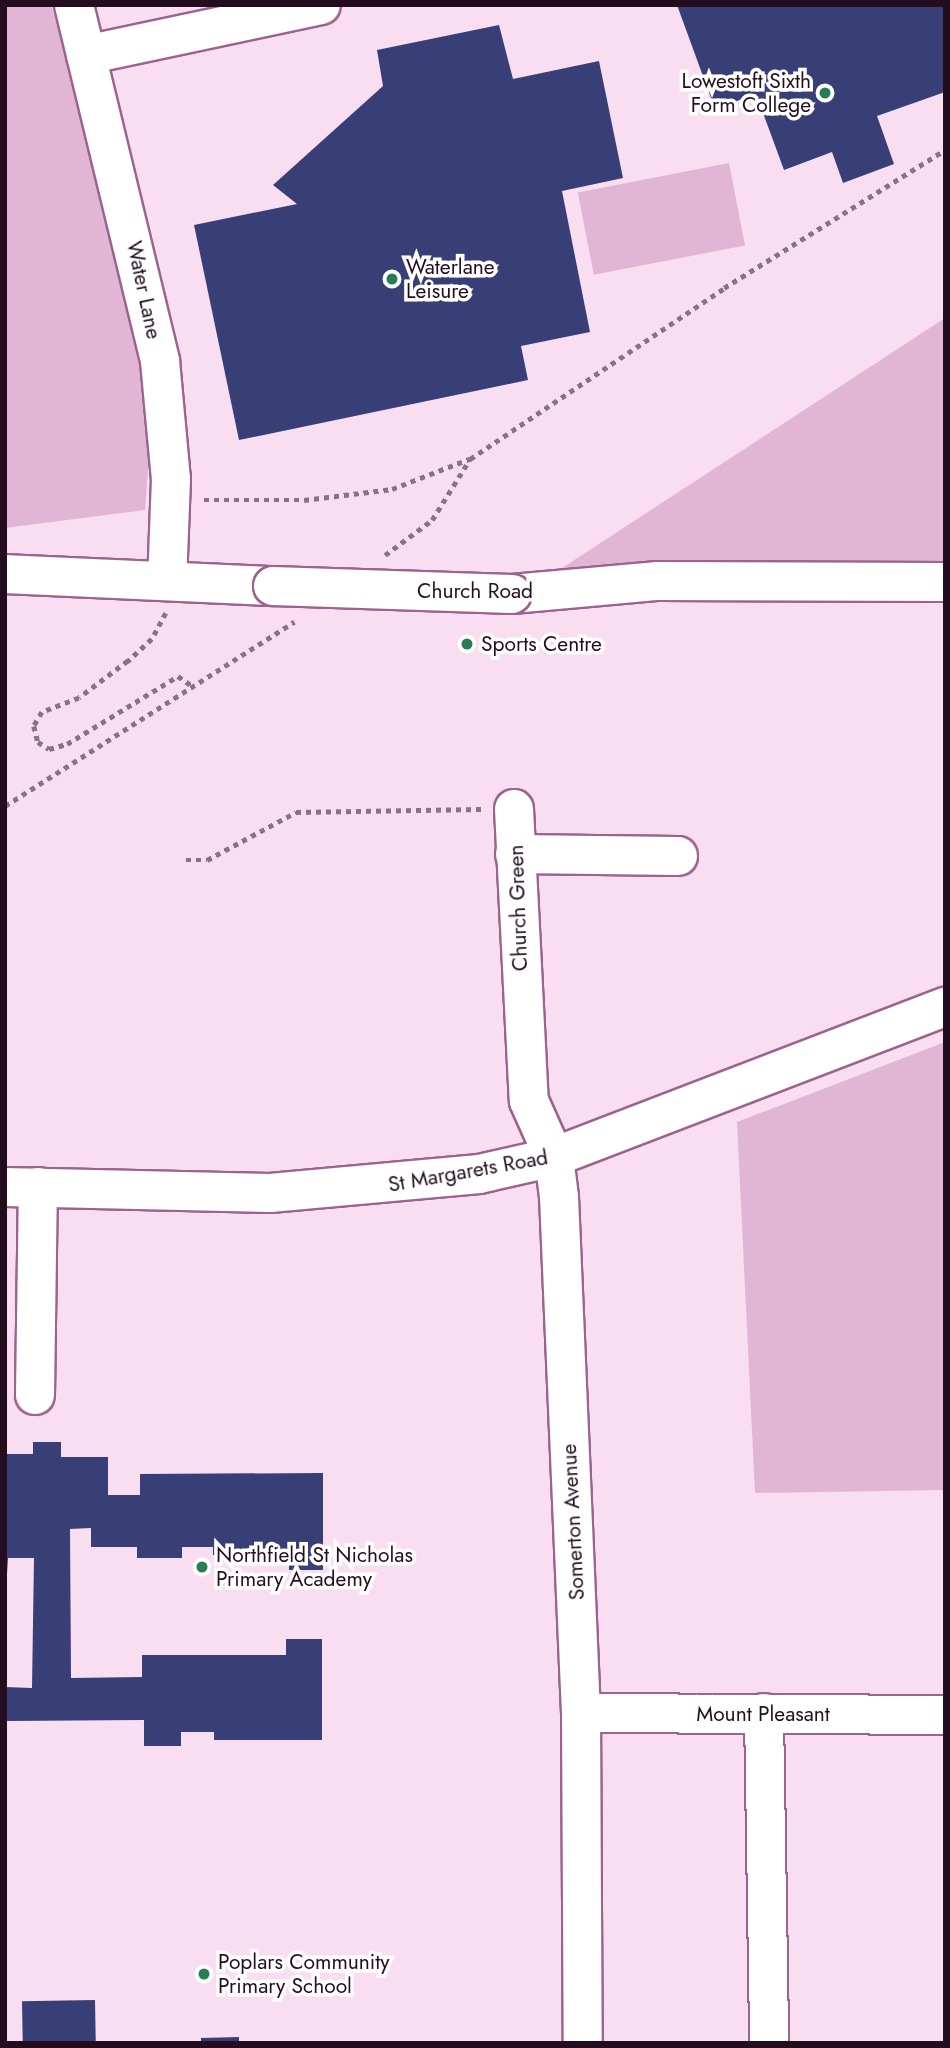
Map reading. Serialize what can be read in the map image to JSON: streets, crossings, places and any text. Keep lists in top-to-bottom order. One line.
{"streets":{"street":["Water Lane","Church Road","Church Green","St Margarets Road","Somerton Avenue","Mount Pleasant"]},"crossings":[["Water Lane","Church Road"],["Church Green","Somerton Avenue"],["St Margarets Road","Somerton Avenue"],["Somerton Avenue","Mount Pleasant"]],"places":["Lowestoft Sixth Form College","Waterlane Leisure","Sports Centre","Northfield St Nicholas Primary Academy","Poplars Community Primary School"]}
